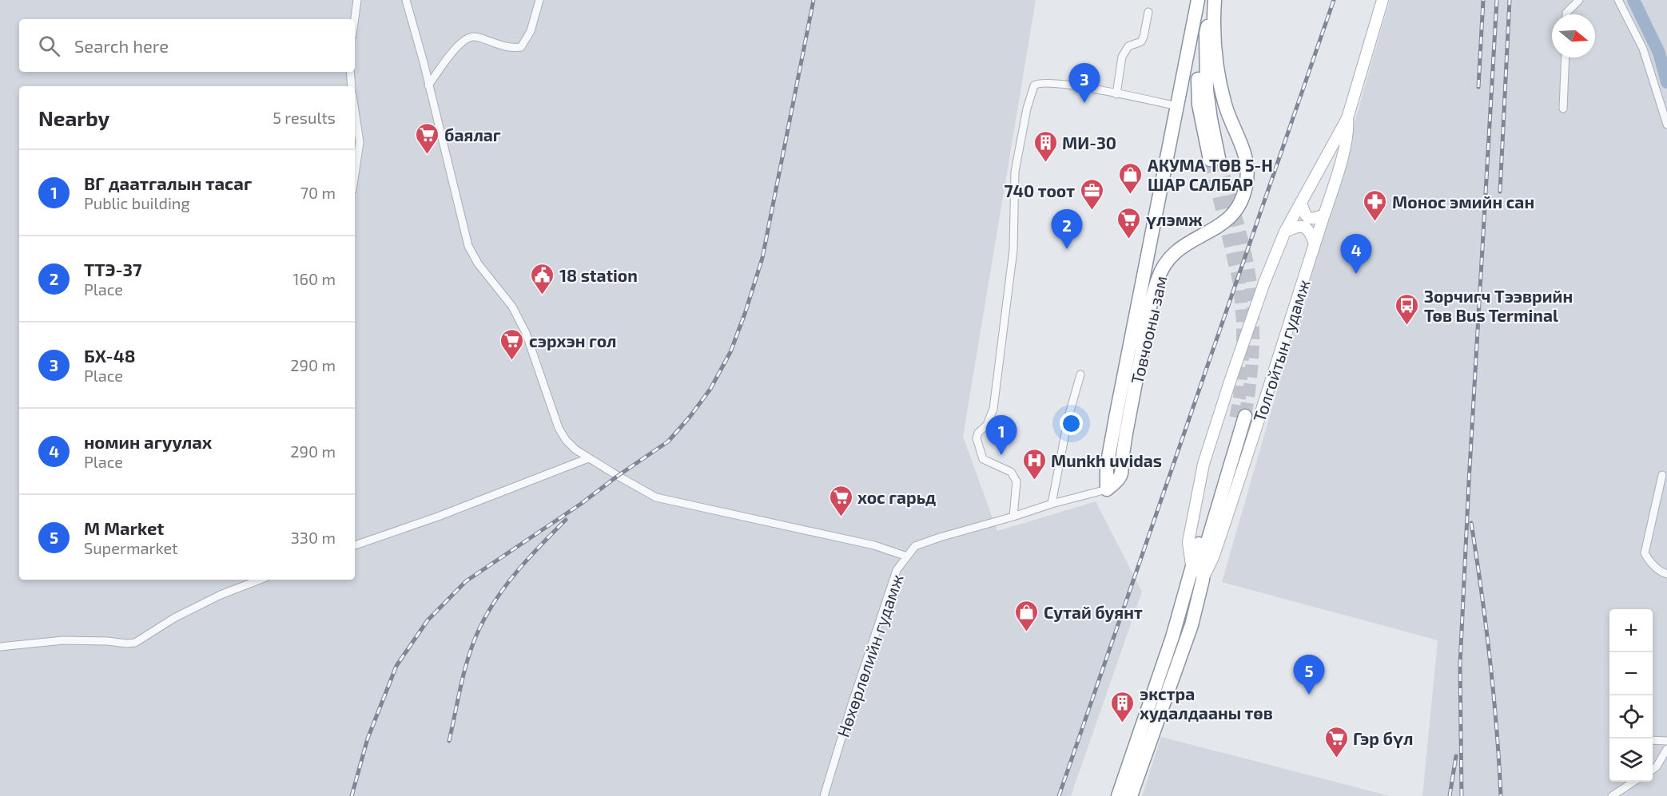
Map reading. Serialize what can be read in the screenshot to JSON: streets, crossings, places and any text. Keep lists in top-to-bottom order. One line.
{"streets":{"highway":["Товчооны зам"],"main road":["Толгойтын гудамж"],"street":["Нөхөрлөлийн гудамж"]},"crossings":[["Товчооны зам","Нөхөрлөлийн гудамж"]],"places":{"supermarket":["баялаг","үлэмж","сэрхэн гол","хос гарьд","Гэр бүл"],"building":["МИ-30","экстра худалдааны төв"],"shop":["АКУМА ТӨВ 5-Н ШАР САЛБАР","Сутай буянт"],"office":["740 тоот"],"pharmacy":["Монос эмийн сан"],"public building":["18 station"],"bus stop":["Зорчигч Тээврийн Төв Bus Terminal"],"hospital":["Munkh uvidas"]},"north":"right","page":{"search":"Search here","pins":["3","2","4","1","5"],"heading":["Nearby","5 results"],"list":[{"mark":"1","name":"ВГ даатгалын тасаг","note":"Public building","value":"70 m"},{"mark":"2","name":"ТТЭ-37","note":"Place","value":"160 m"},{"mark":"3","name":"БХ-48","note":"Place","value":"290 m"},{"mark":"4","name":"номин агуулах","note":"Place","value":"290 m"},{"mark":"5","name":"М Market","note":"Supermarket","value":"330 m"}],"map_buttons":["+","−"]}}
